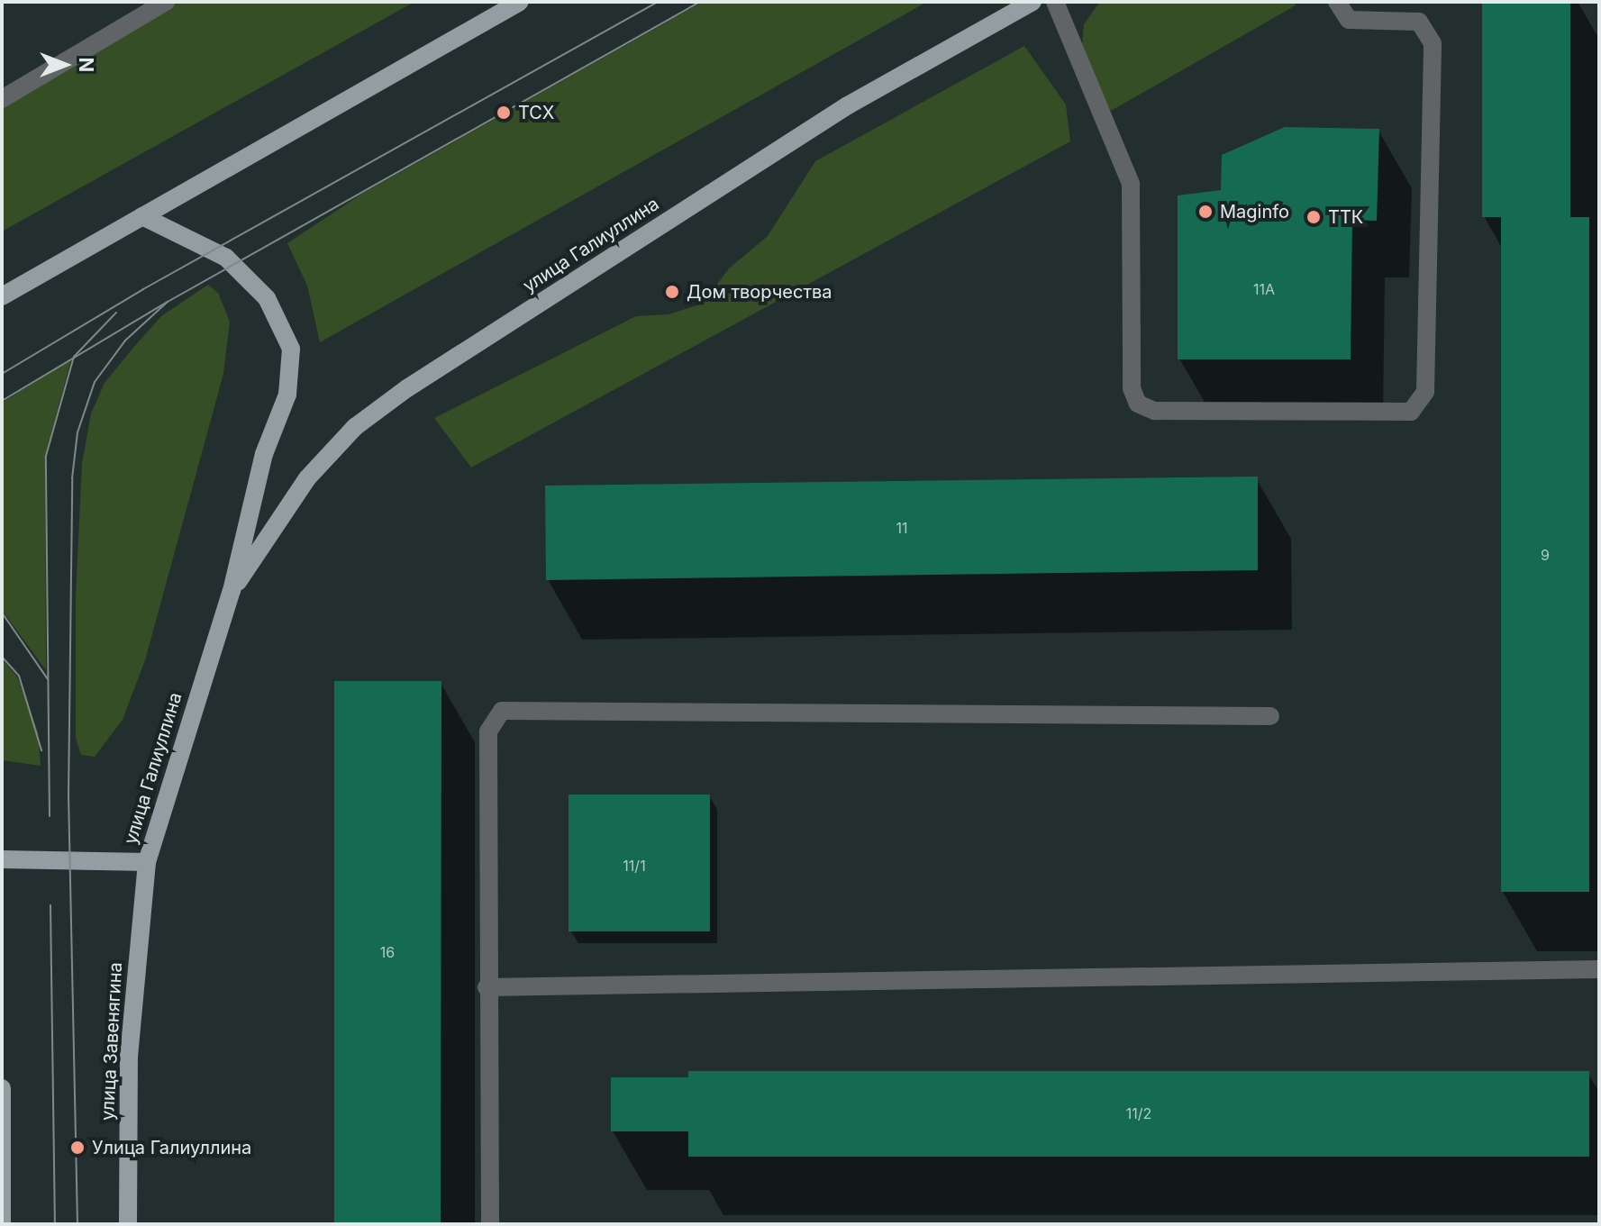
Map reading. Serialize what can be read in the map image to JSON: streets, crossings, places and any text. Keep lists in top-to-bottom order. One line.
{"streets":{"main road":["улица Галиуллина","улица Завенягина"]},"crossings":[["улица Галиуллина","улица Завенягина"]],"places":["ТСХ","Maginfo","ТТК","Дом творчества","Улица Галиуллина"],"house_numbers":["11А","11","9","11/1","16","11/2"],"north":"right"}
